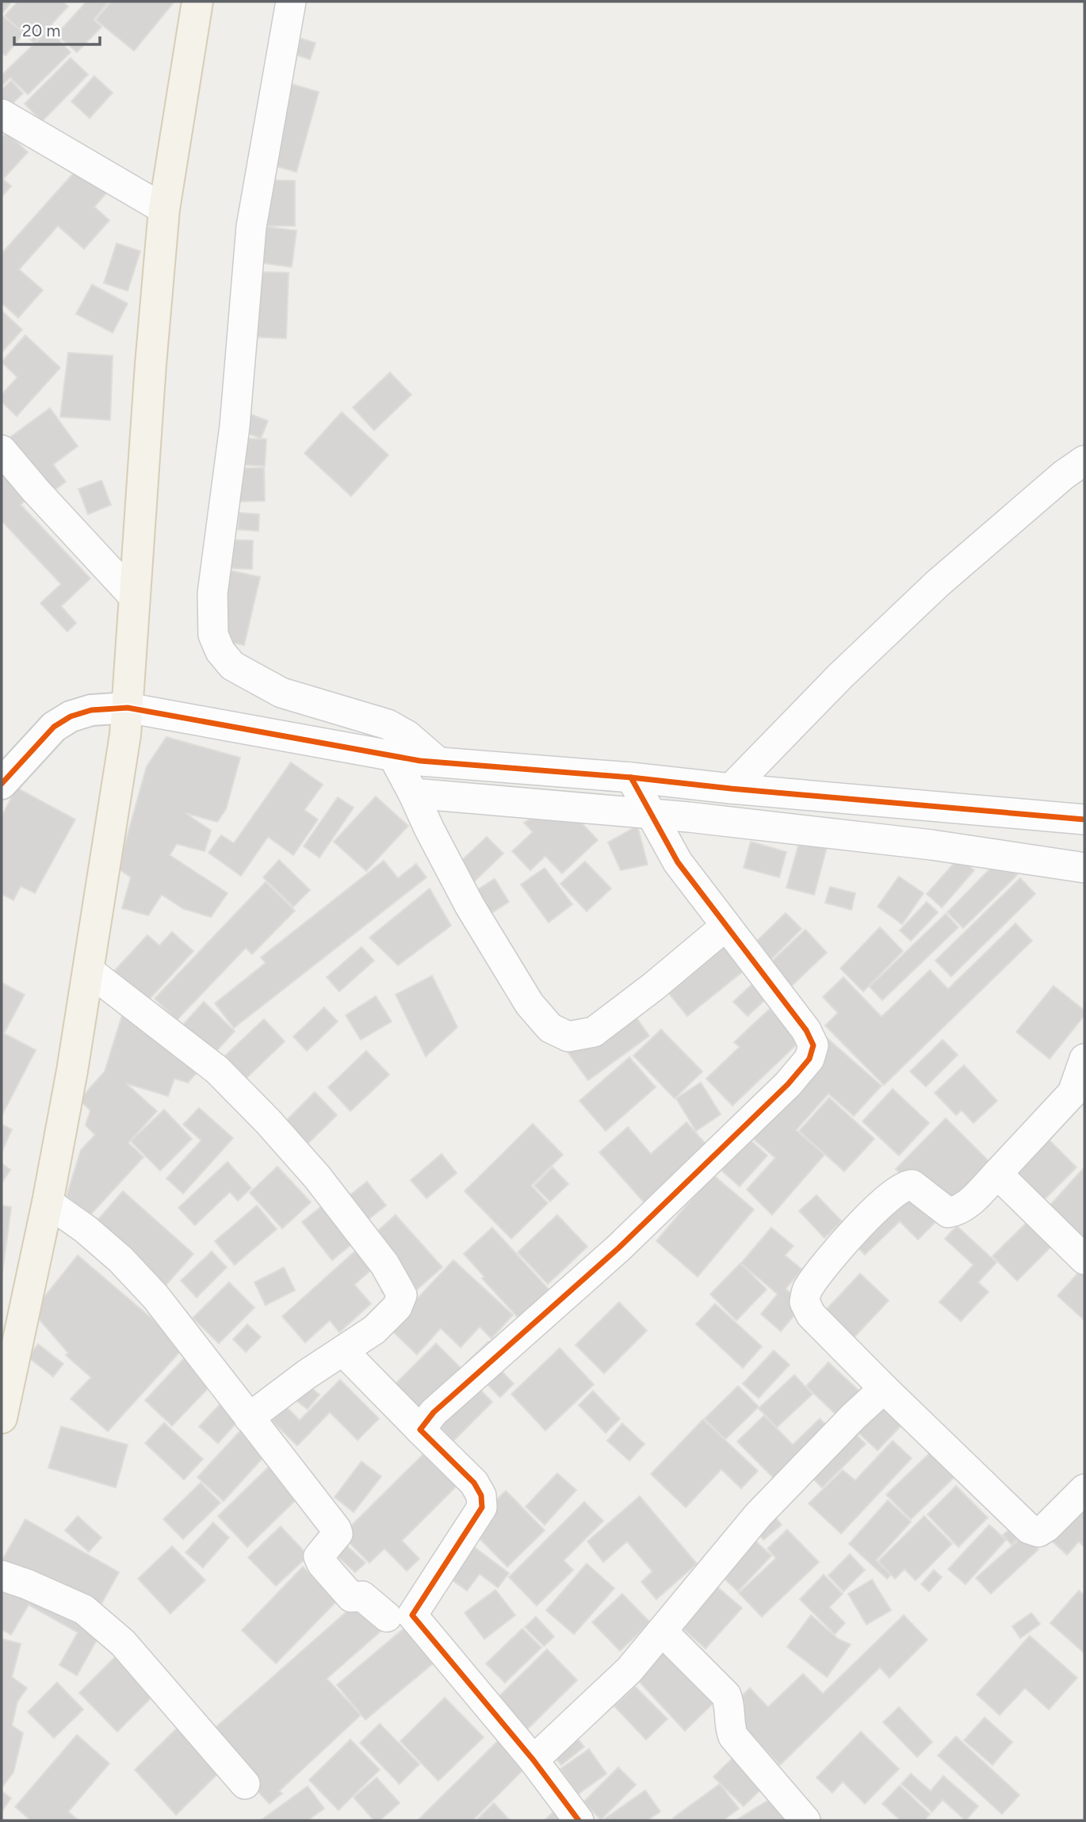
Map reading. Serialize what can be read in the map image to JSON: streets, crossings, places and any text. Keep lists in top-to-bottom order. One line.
{"scale_bar":"20 m"}
